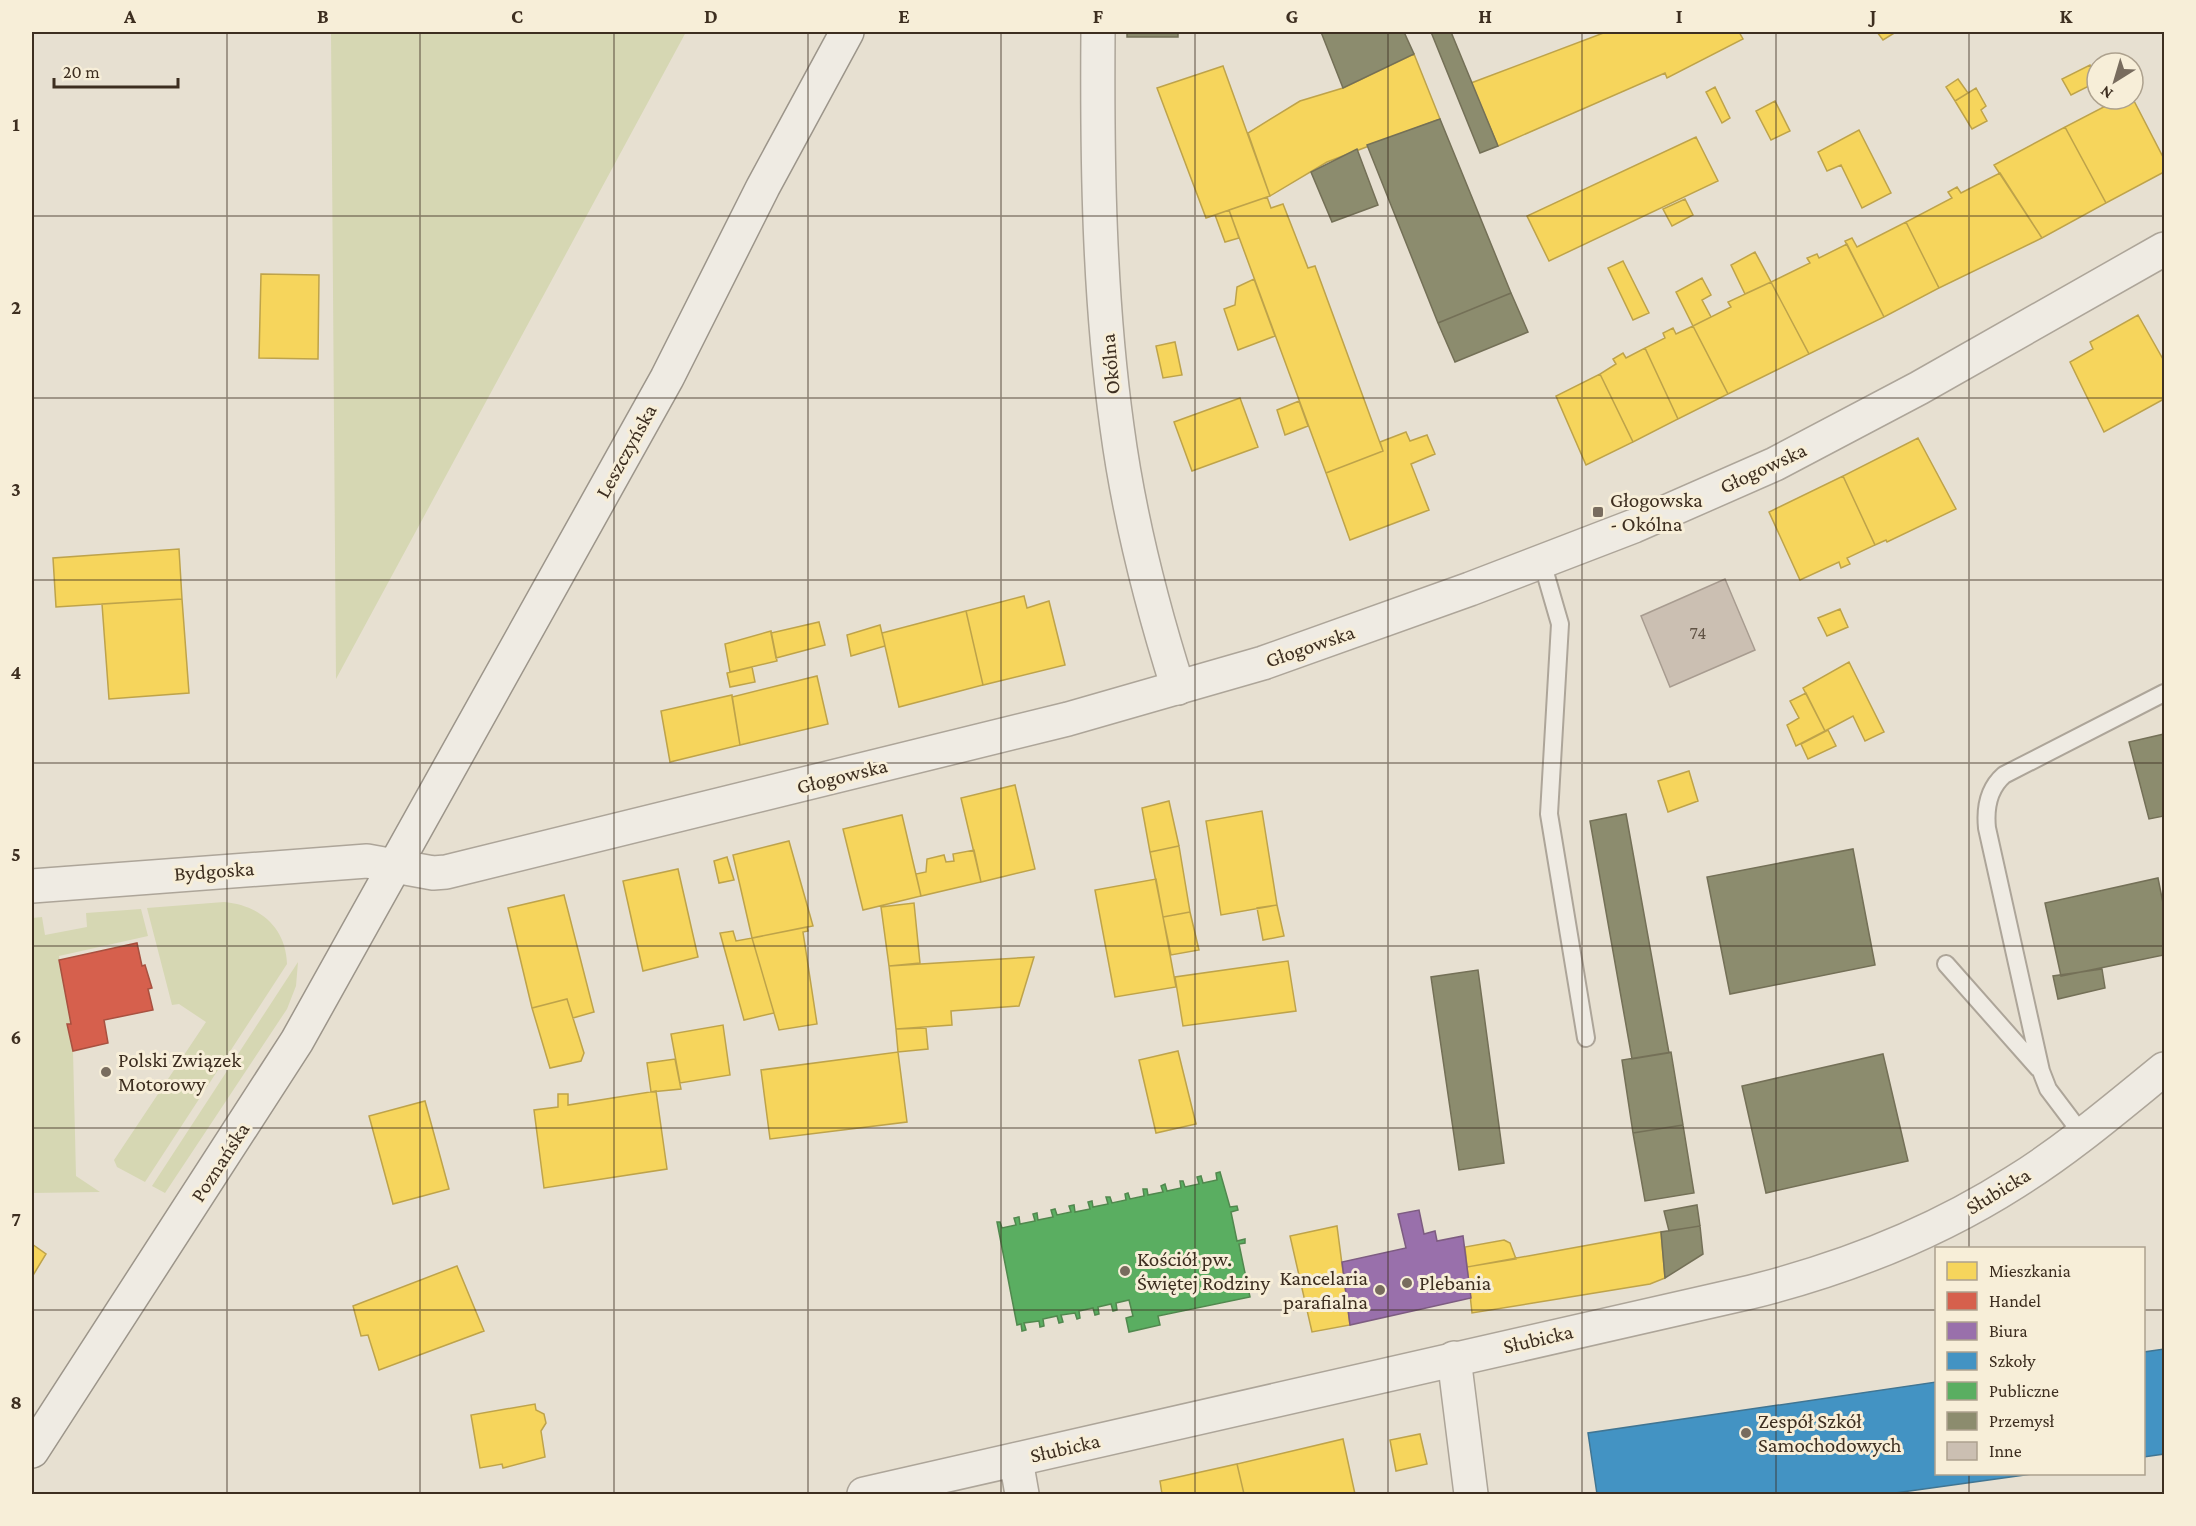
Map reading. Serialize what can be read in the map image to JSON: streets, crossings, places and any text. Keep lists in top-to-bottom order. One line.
{"streets":{"street":["Okólna","Leszczyńska","Głogowska","Bydgoska","Poznańska","Słubicka"]},"crossings":[["Okólna","Głogowska"],["Leszczyńska","Głogowska"],["Leszczyńska","Bydgoska"],["Leszczyńska","Poznańska"],["Głogowska","Bydgoska"],["Głogowska","Poznańska"],["Bydgoska","Poznańska"]],"places":{"transit":["Głogowska - Okólna"],"other":["Polski Związek Motorowy","Kościół pw. Świętej Rodziny","Plebania","Kancelaria parafialna","Zespół Szkół Samochodowych"]},"house_numbers":["74"],"legend":["Mieszkania","Handel","Biura","Szkoły","Publiczne","Przemysł","Inne"],"scale_bar":"20 m","north":"bottom left","grid":{"columns":["A","B","C","D","E","F","G","H","I","J","K"],"rows":["1","2","3","4","5","6","7","8"]}}
